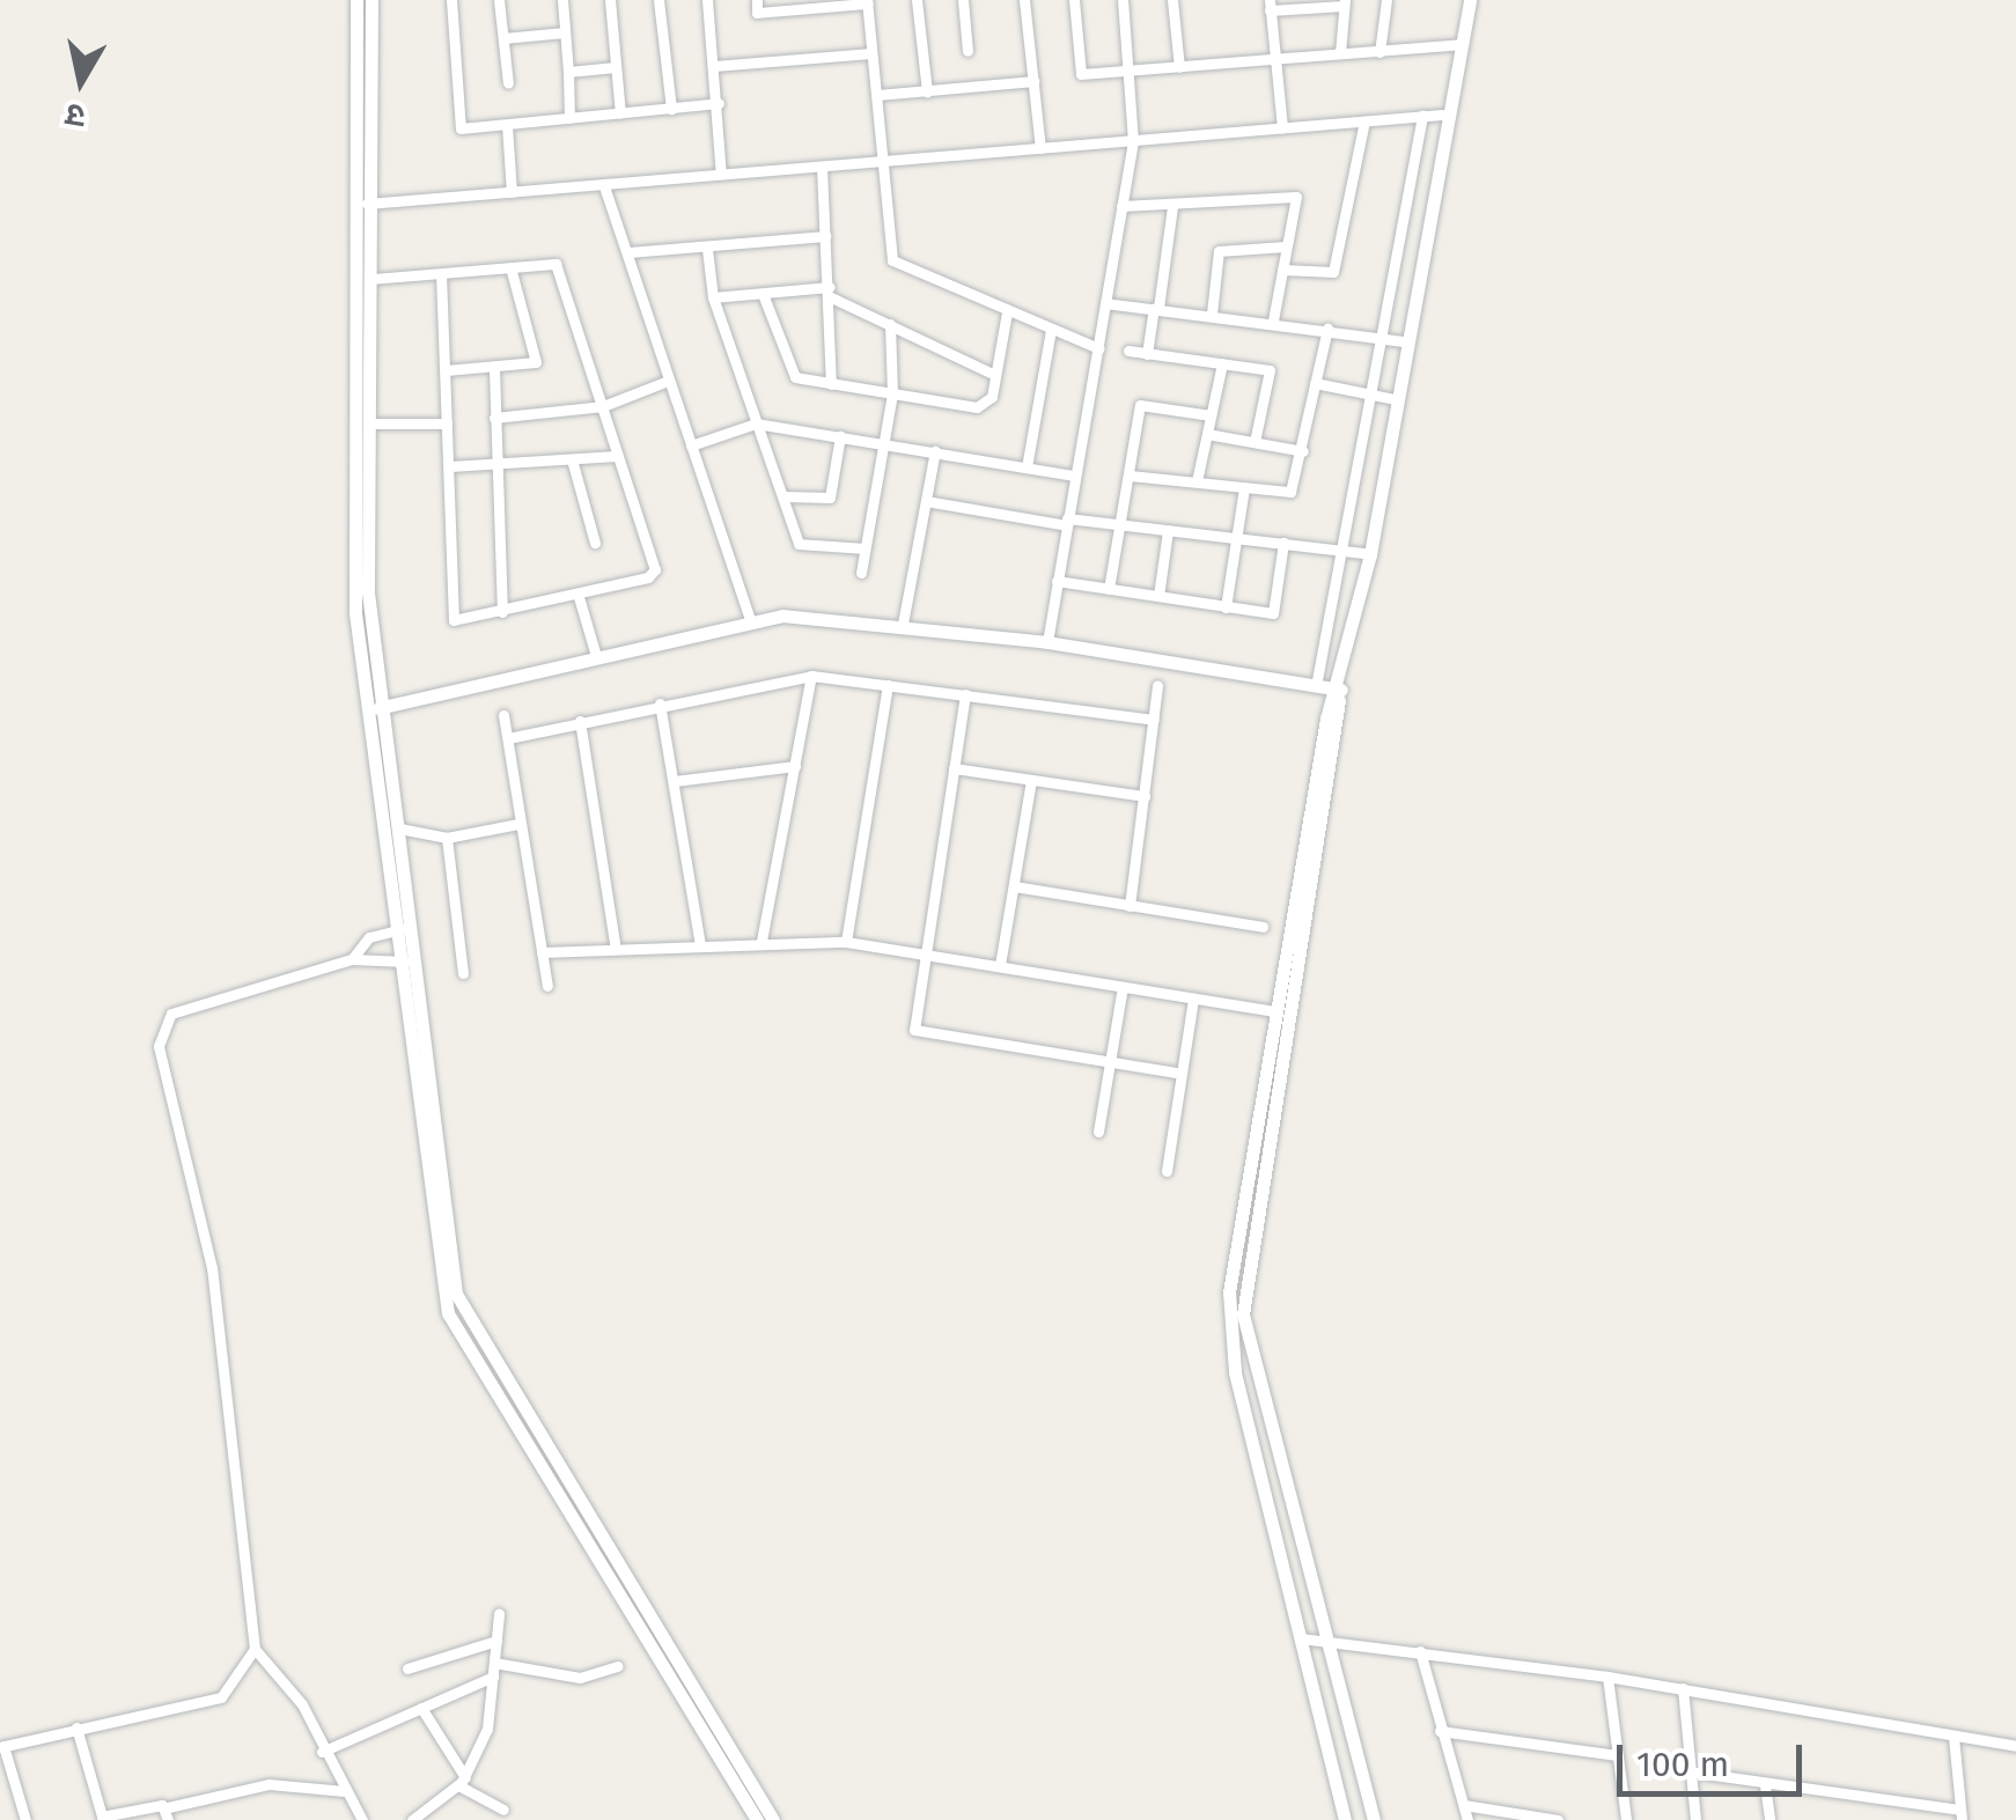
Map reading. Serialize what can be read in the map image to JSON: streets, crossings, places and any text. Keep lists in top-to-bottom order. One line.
{"scale_bar":"100 m","north":"bottom"}
